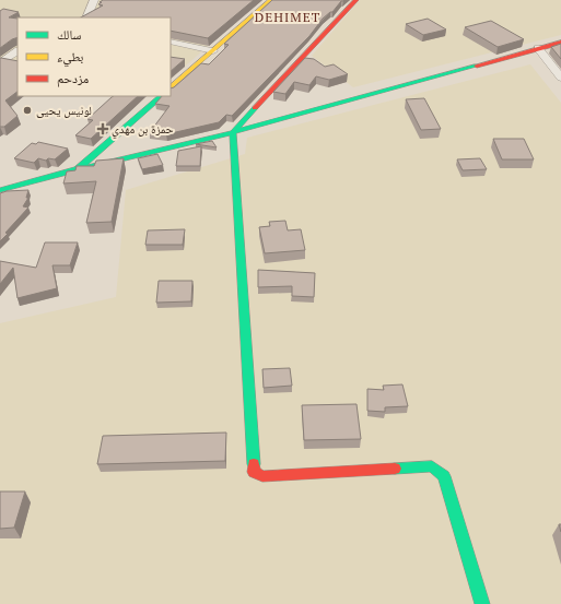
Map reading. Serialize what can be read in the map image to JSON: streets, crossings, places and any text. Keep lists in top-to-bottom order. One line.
{"districts":["DEHIMET"],"places":{"other":["لونيس يحيى"],"health":["حمزة بن مهدي"]},"legend":["سالك","بطيء","مزدحم"]}
